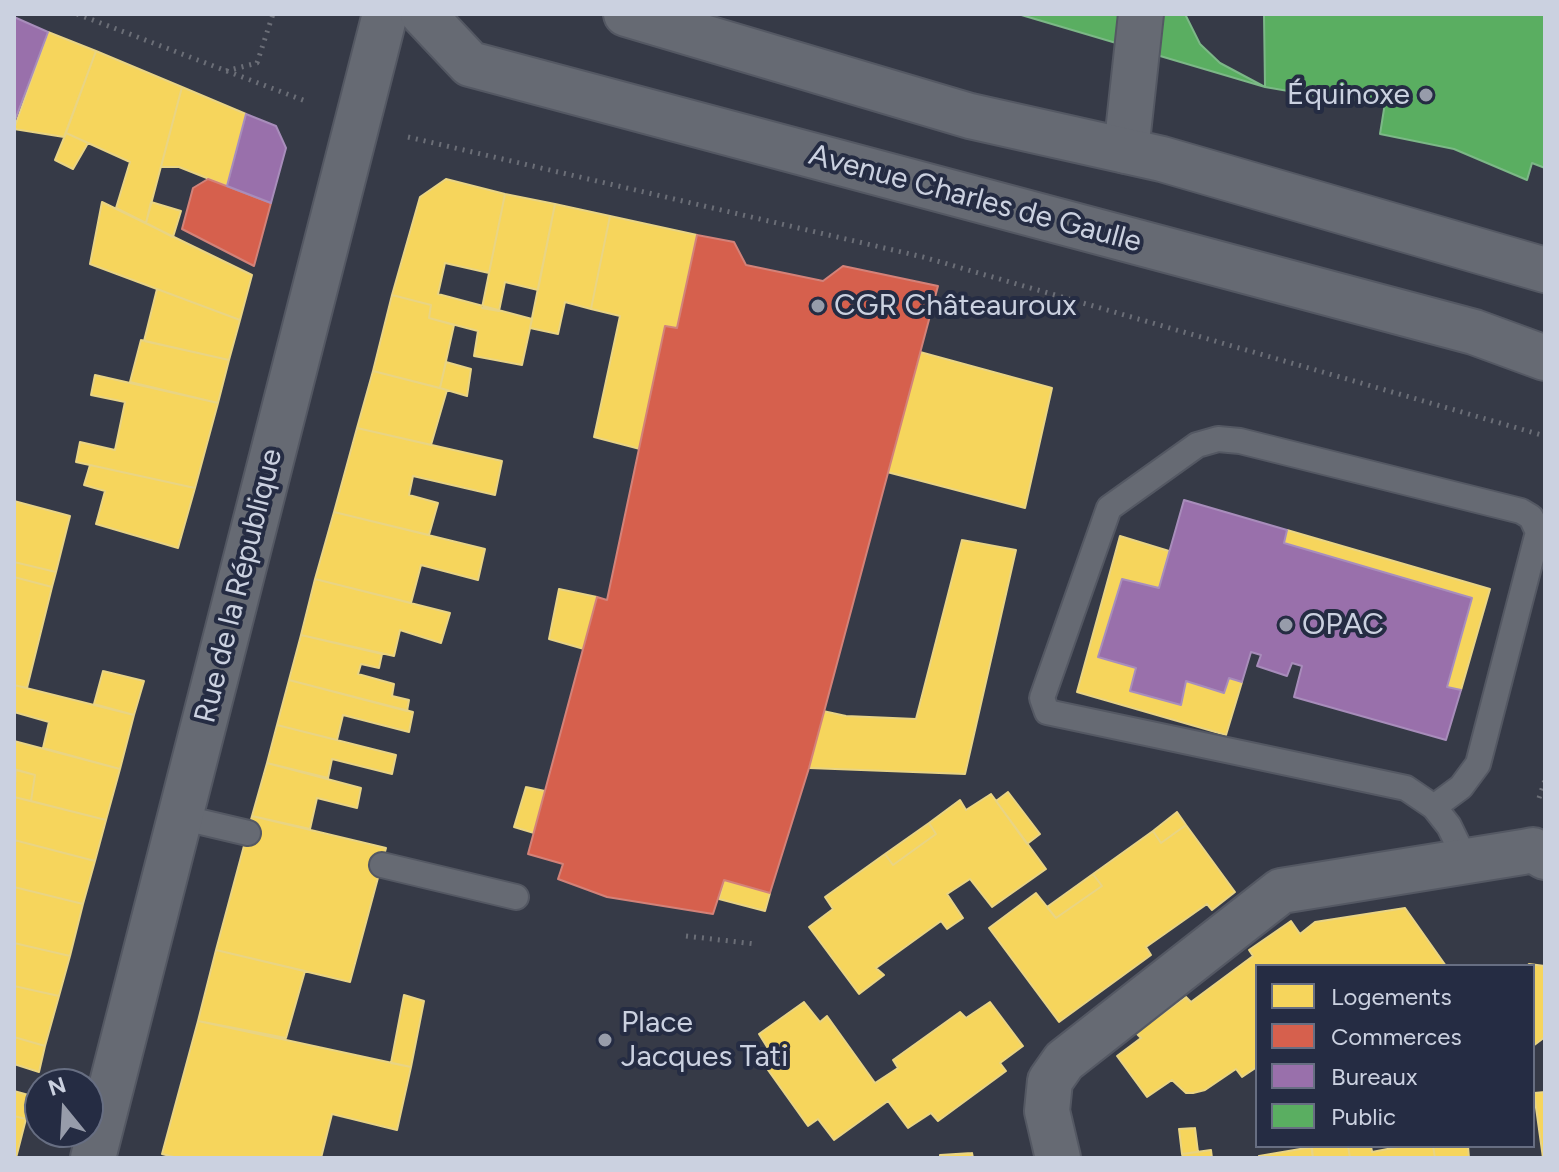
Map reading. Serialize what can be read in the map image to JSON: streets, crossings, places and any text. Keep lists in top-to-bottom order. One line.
{"streets":{"main road":["Avenue Charles de Gaulle","Rue de la République"]},"places":["Équinoxe","CGR Châteauroux","OPAC","Place Jacques Tati"],"legend":["Logements","Commerces","Bureaux","Public"],"north":"top"}
